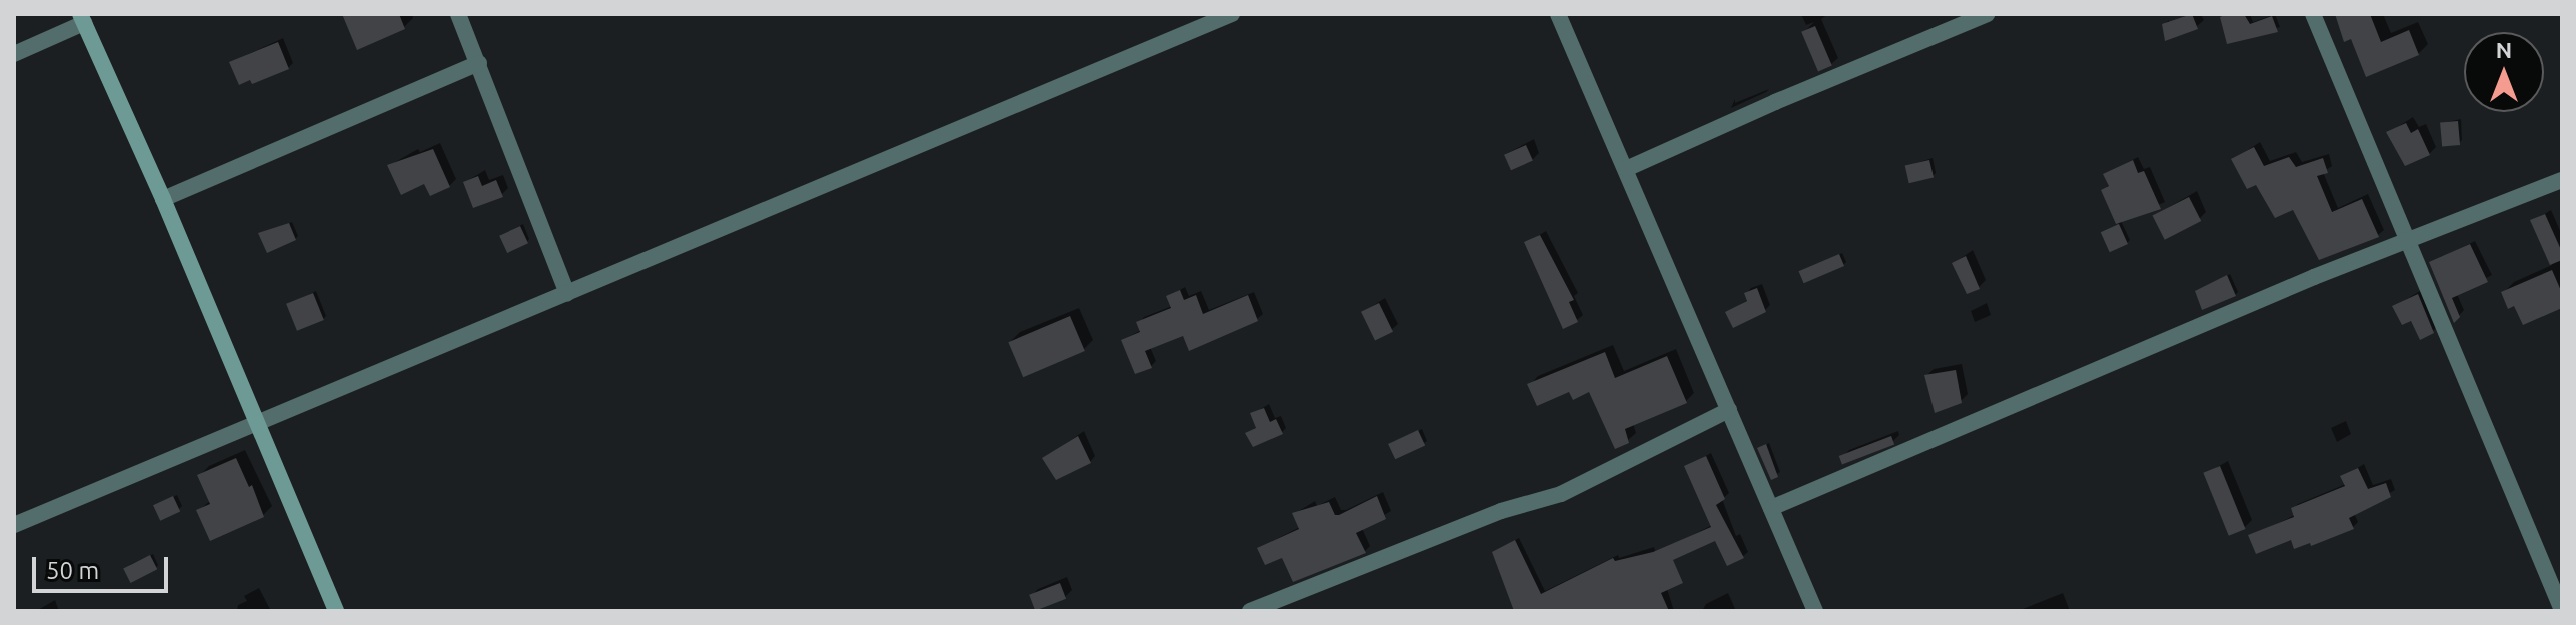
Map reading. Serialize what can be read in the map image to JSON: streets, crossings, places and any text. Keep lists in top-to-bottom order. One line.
{"scale_bar":"50 m","north":"top"}
